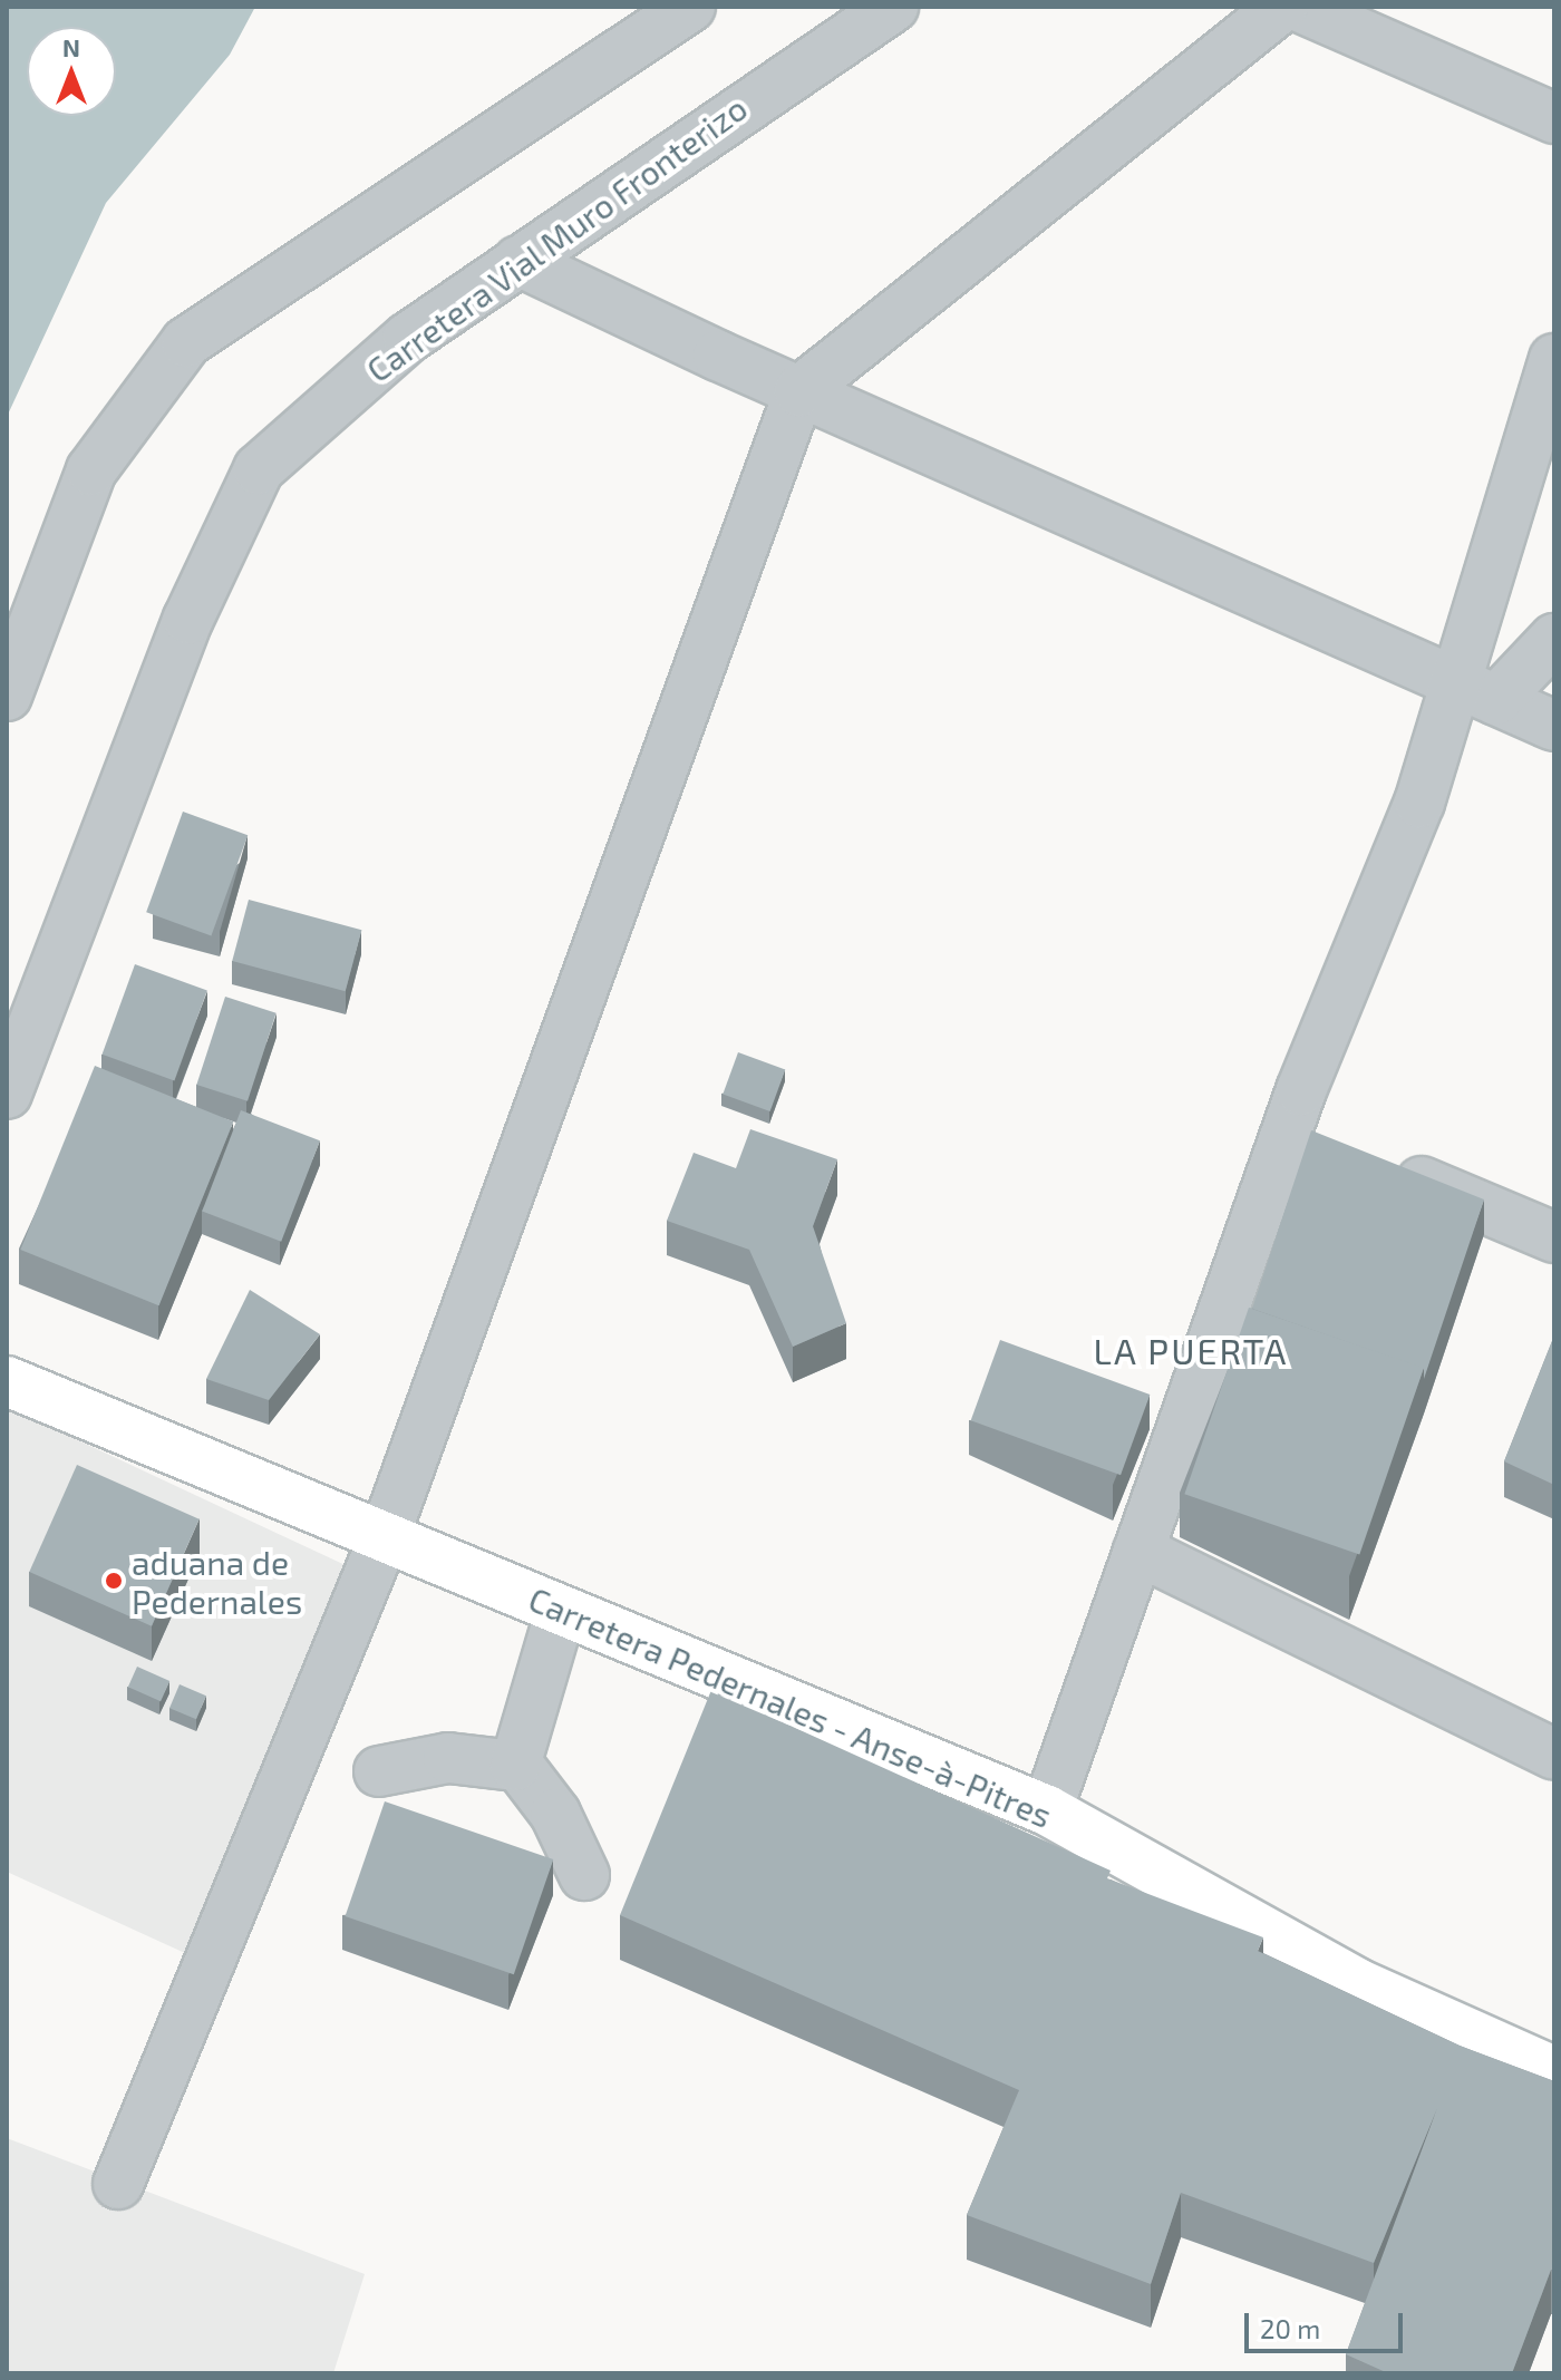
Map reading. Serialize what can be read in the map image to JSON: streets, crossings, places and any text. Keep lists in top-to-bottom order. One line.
{"streets":{"main road":["Carretera Pedernales - Anse-à-Pitres"],"street":["Carretera Vial Muro Fronterizo"]},"districts":["LA PUERTA"],"places":["aduana de Pedernales"],"scale_bar":"20 m","north":"top"}
